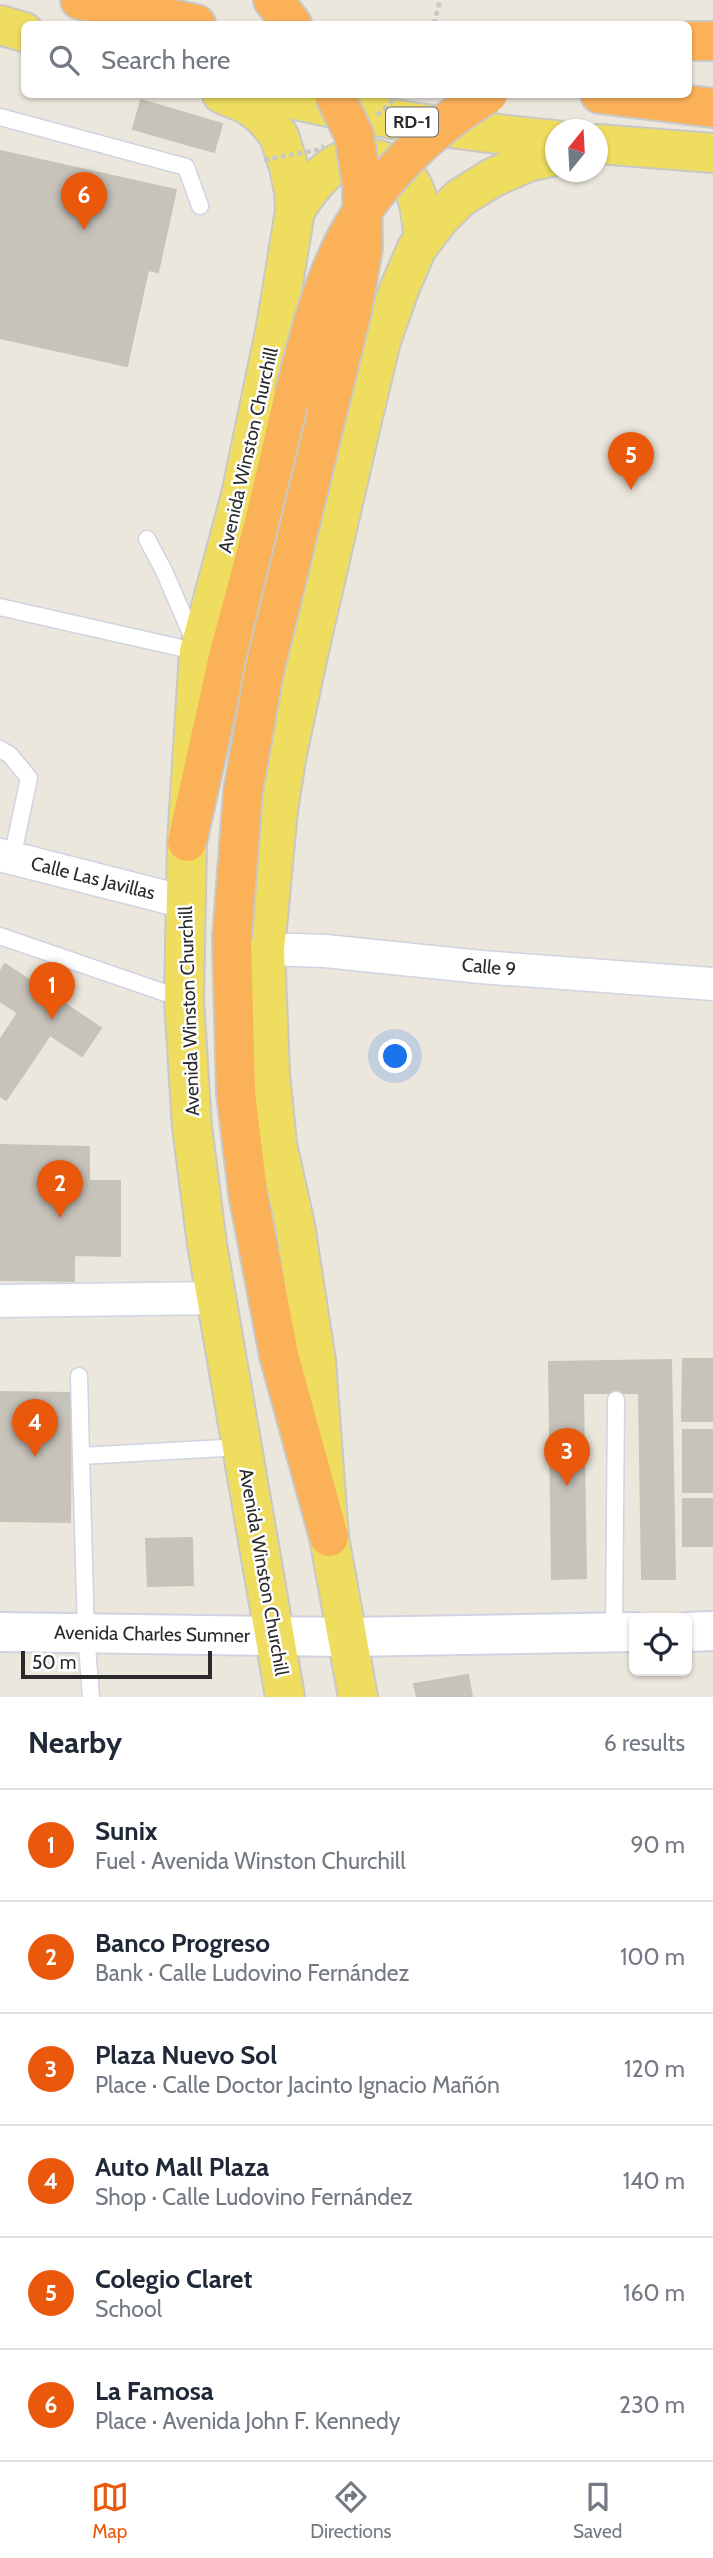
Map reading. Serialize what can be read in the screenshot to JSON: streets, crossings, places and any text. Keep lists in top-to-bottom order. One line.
{"streets":{"main road":["RD-1","Avenida Winston Churchill"],"street":["Calle Las Javillas","Calle 9","Avenida Charles Sumner"]},"crossings":[["Avenida Winston Churchill","Calle Las Javillas"],["Avenida Winston Churchill","Avenida Charles Sumner"]],"scale_bar":"50 m","north":"top","page":{"search":"Search here","pins":["6","5","1","2","4","3"],"scale":"50 m","heading":["Nearby","6 results"],"list":[{"mark":"1","name":"Sunix","note":"Fuel · Avenida Winston Churchill","value":"90 m"},{"mark":"2","name":"Banco Progreso","note":"Bank · Calle Ludovino Fernández","value":"100 m"},{"mark":"3","name":"Plaza Nuevo Sol","note":"Place · Calle Doctor Jacinto Ignacio Mañón","value":"120 m"},{"mark":"4","name":"Auto Mall Plaza","note":"Shop · Calle Ludovino Fernández","value":"140 m"},{"mark":"5","name":"Colegio Claret","note":"School","value":"160 m"},{"mark":"6","name":"La Famosa","note":"Place · Avenida John F. Kennedy","value":"230 m"}],"nav":["Map","Directions","Saved"]}}
